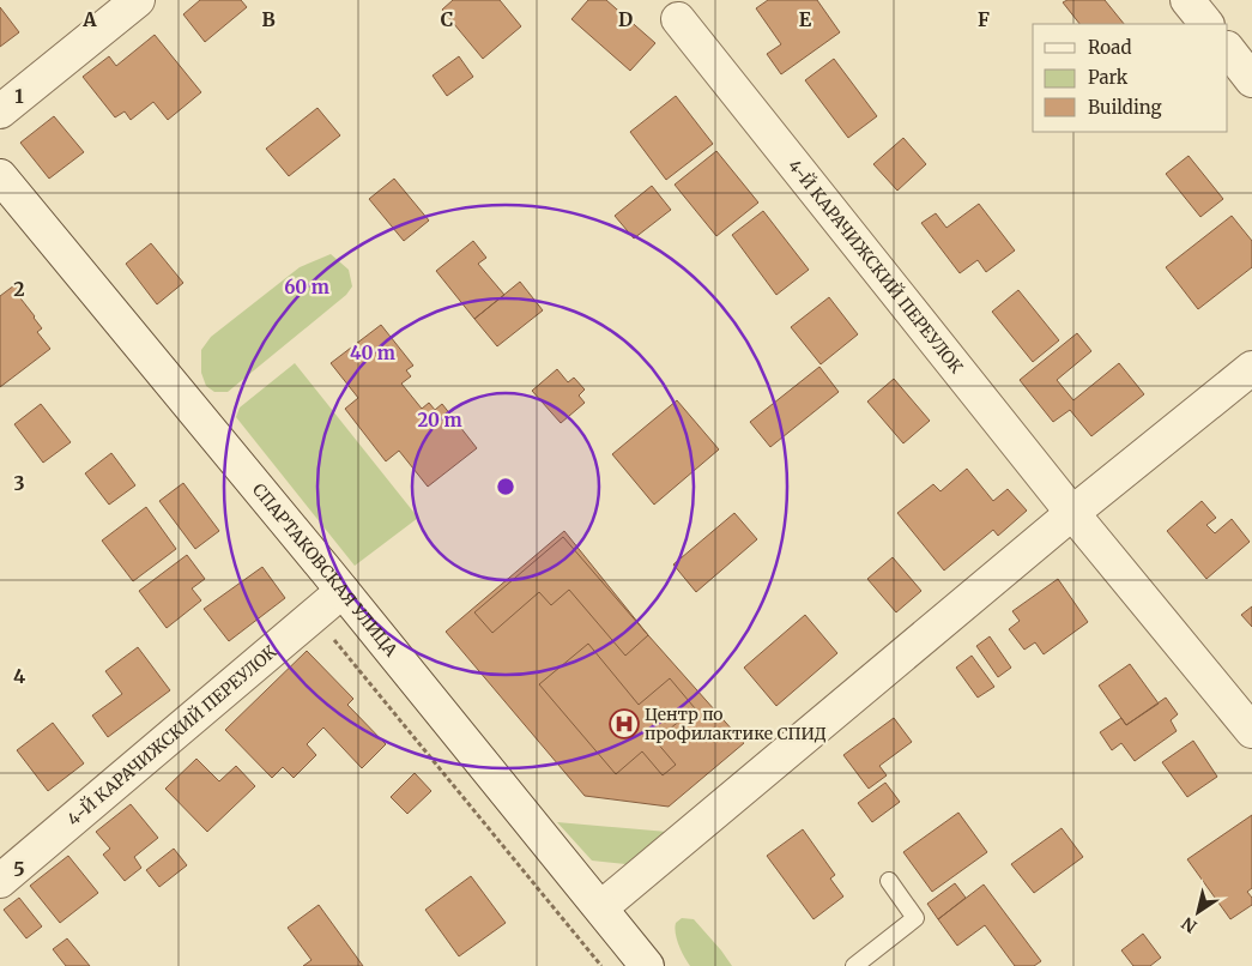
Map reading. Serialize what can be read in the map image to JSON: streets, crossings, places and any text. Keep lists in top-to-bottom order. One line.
{"streets":{"street":["4-Й КАРАЧИЖСКИЙ ПЕРЕУЛОК","СПАРТАКОВСКАЯ УЛИЦА"]},"crossings":[["4-Й КАРАЧИЖСКИЙ ПЕРЕУЛОК","СПАРТАКОВСКАЯ УЛИЦА"]],"places":{"hospital":["Центр по профилактике СПИД"]},"legend":["Road","Park","Building"],"north":"bottom left","grid":{"columns":["A","B","C","D","E","F"],"rows":["1","2","3","4","5"]},"rings":["60 m","40 m","20 m"]}
